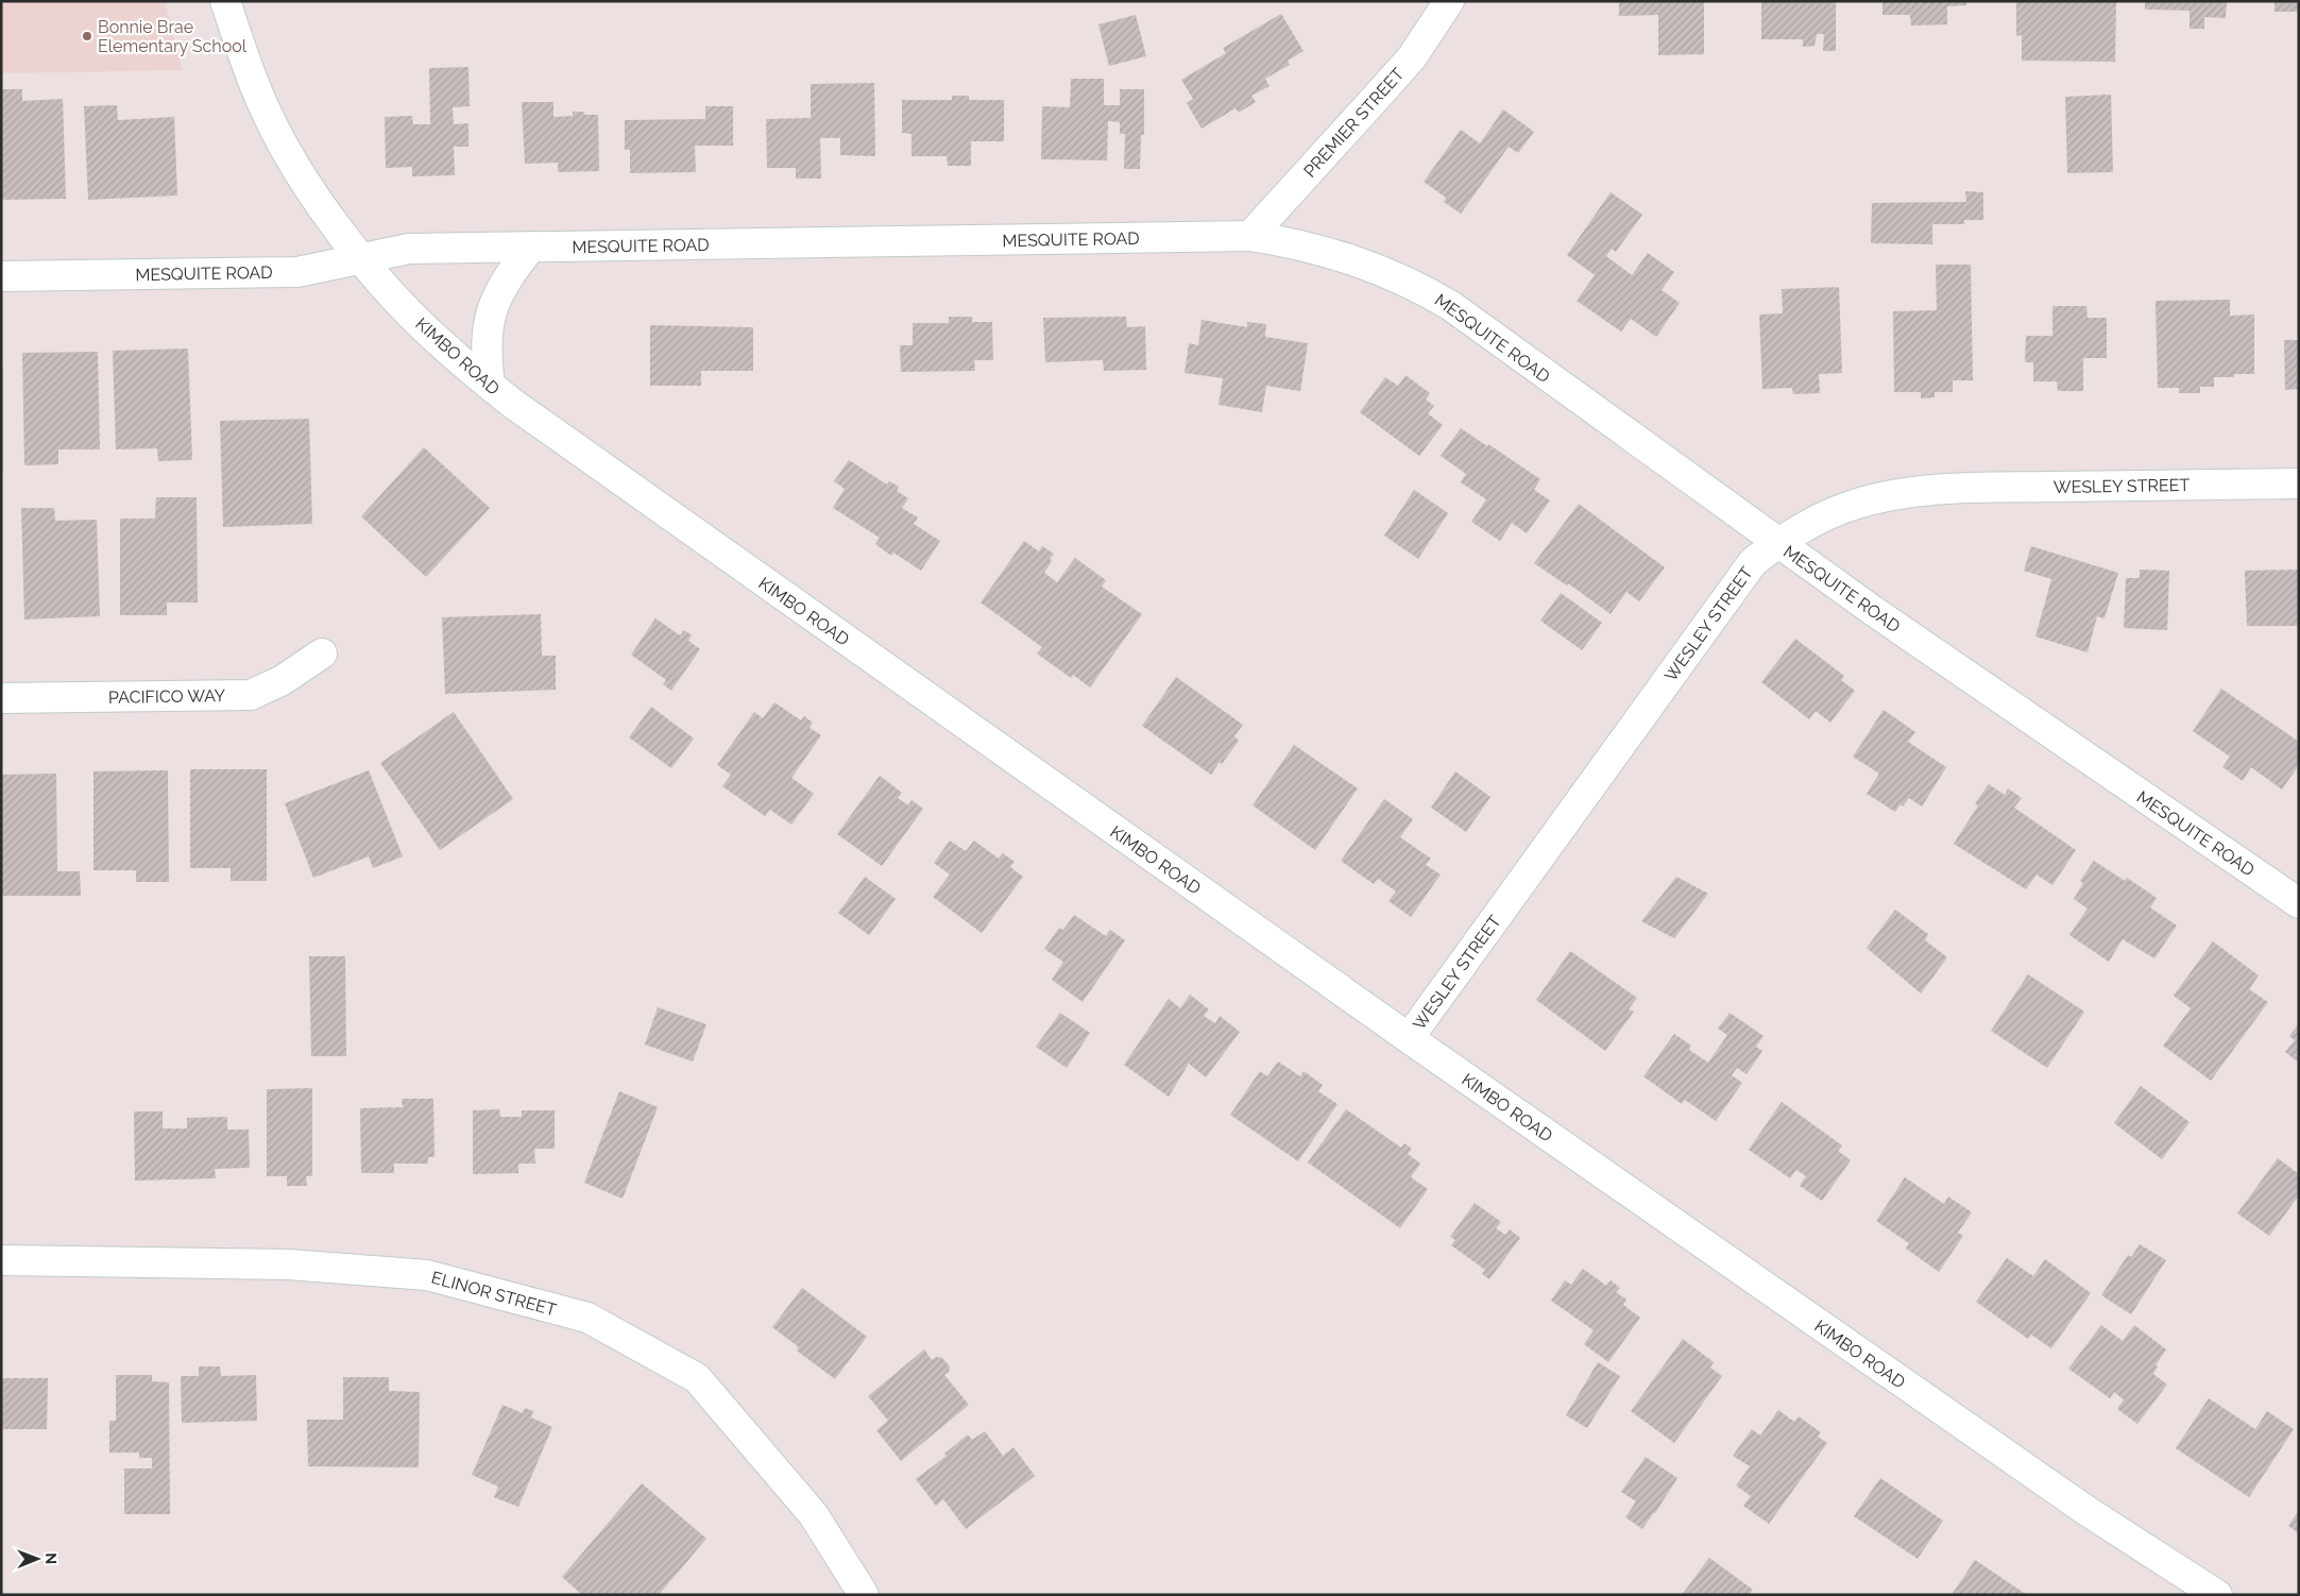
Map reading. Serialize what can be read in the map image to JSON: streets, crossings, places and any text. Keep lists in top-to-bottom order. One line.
{"streets":{"street":["PREMIER STREET","MESQUITE ROAD","KIMBO ROAD","WESLEY STREET","PACIFICO WAY","ELINOR STREET"]},"crossings":[["PREMIER STREET","MESQUITE ROAD"],["MESQUITE ROAD","KIMBO ROAD"],["MESQUITE ROAD","WESLEY STREET"],["KIMBO ROAD","WESLEY STREET"]],"places":["Bonnie Brae Elementary School"],"north":"right"}
